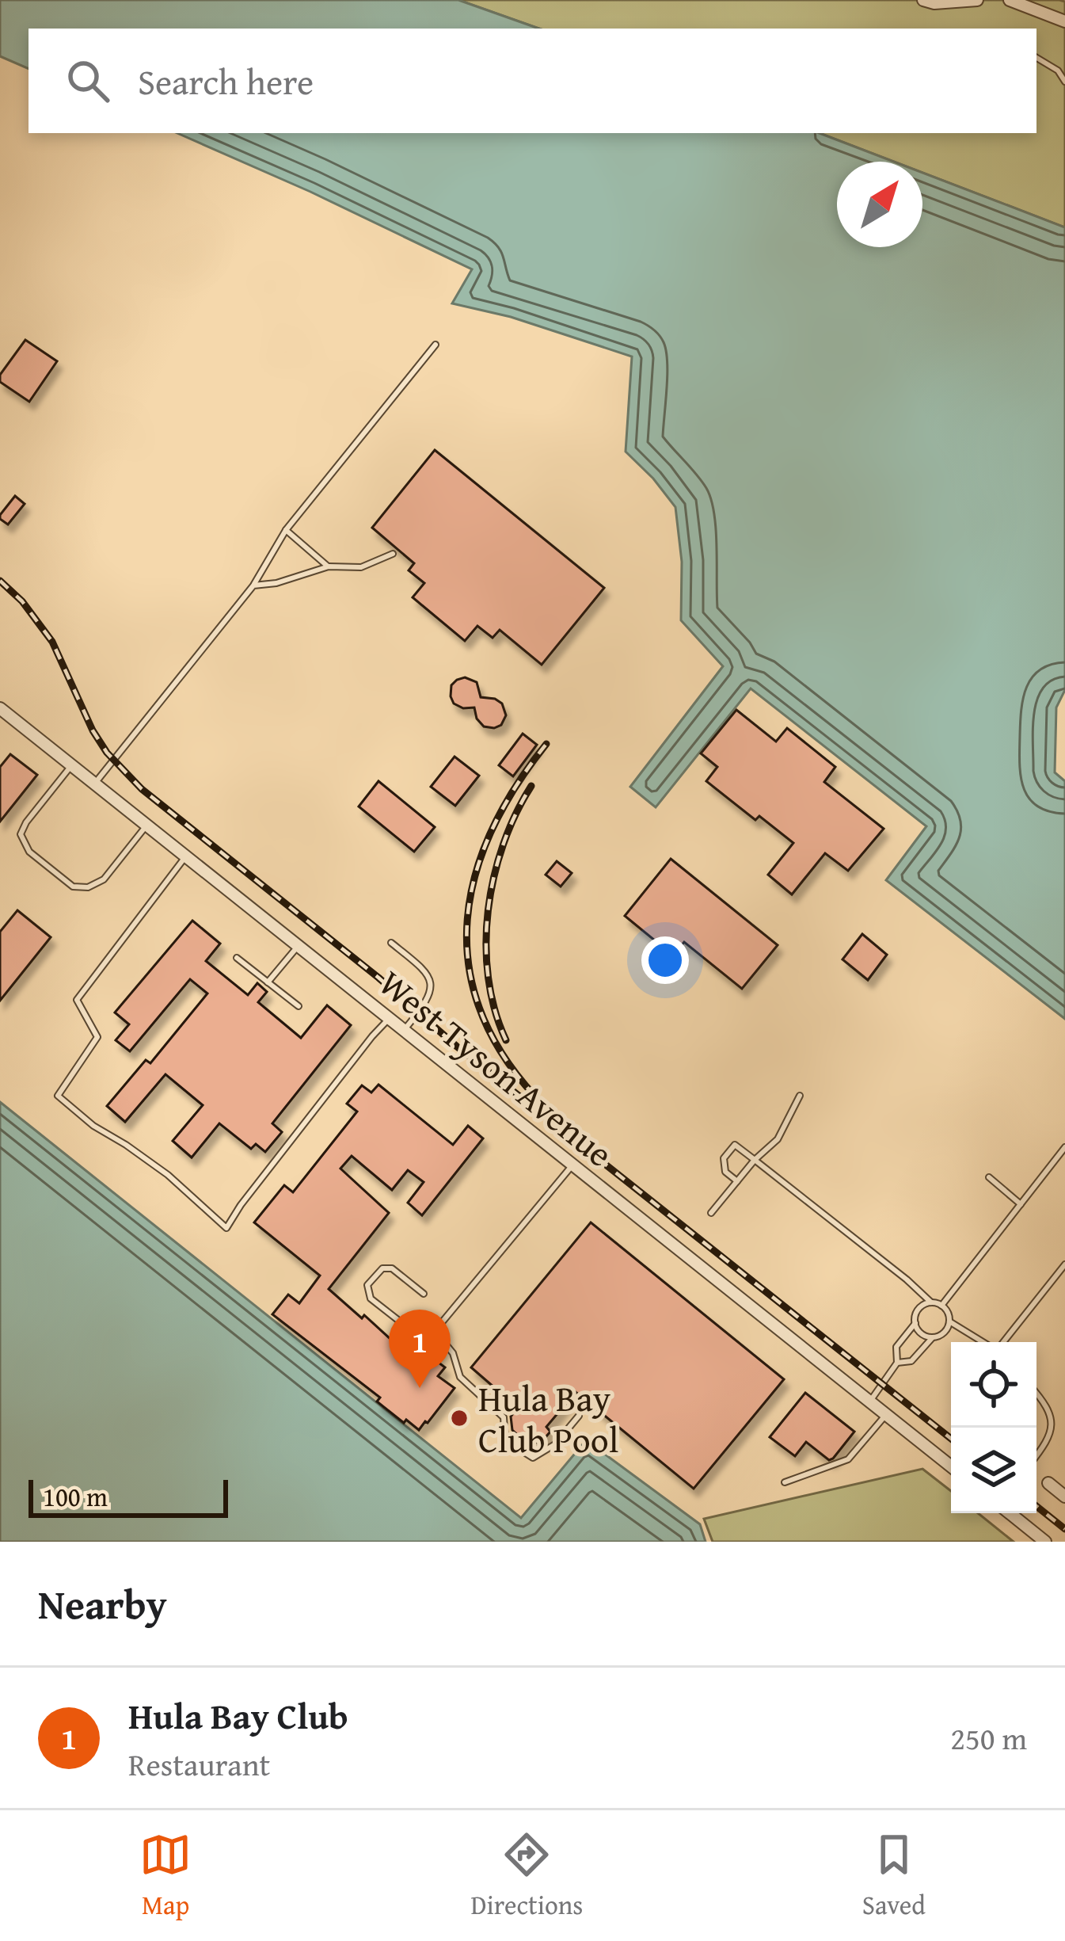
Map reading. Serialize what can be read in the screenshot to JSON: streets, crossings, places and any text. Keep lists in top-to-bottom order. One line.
{"streets":{"street":["West Tyson Avenue"]},"places":["Hula Bay Club Pool"],"scale_bar":"100 m","north":"top right","page":{"search":"Search here","pins":"1","scale":"100 m","heading":"Nearby","list":[{"mark":"1","name":"Hula Bay Club","note":"Restaurant","value":"250 m"}],"nav":["Map","Directions","Saved"]}}
